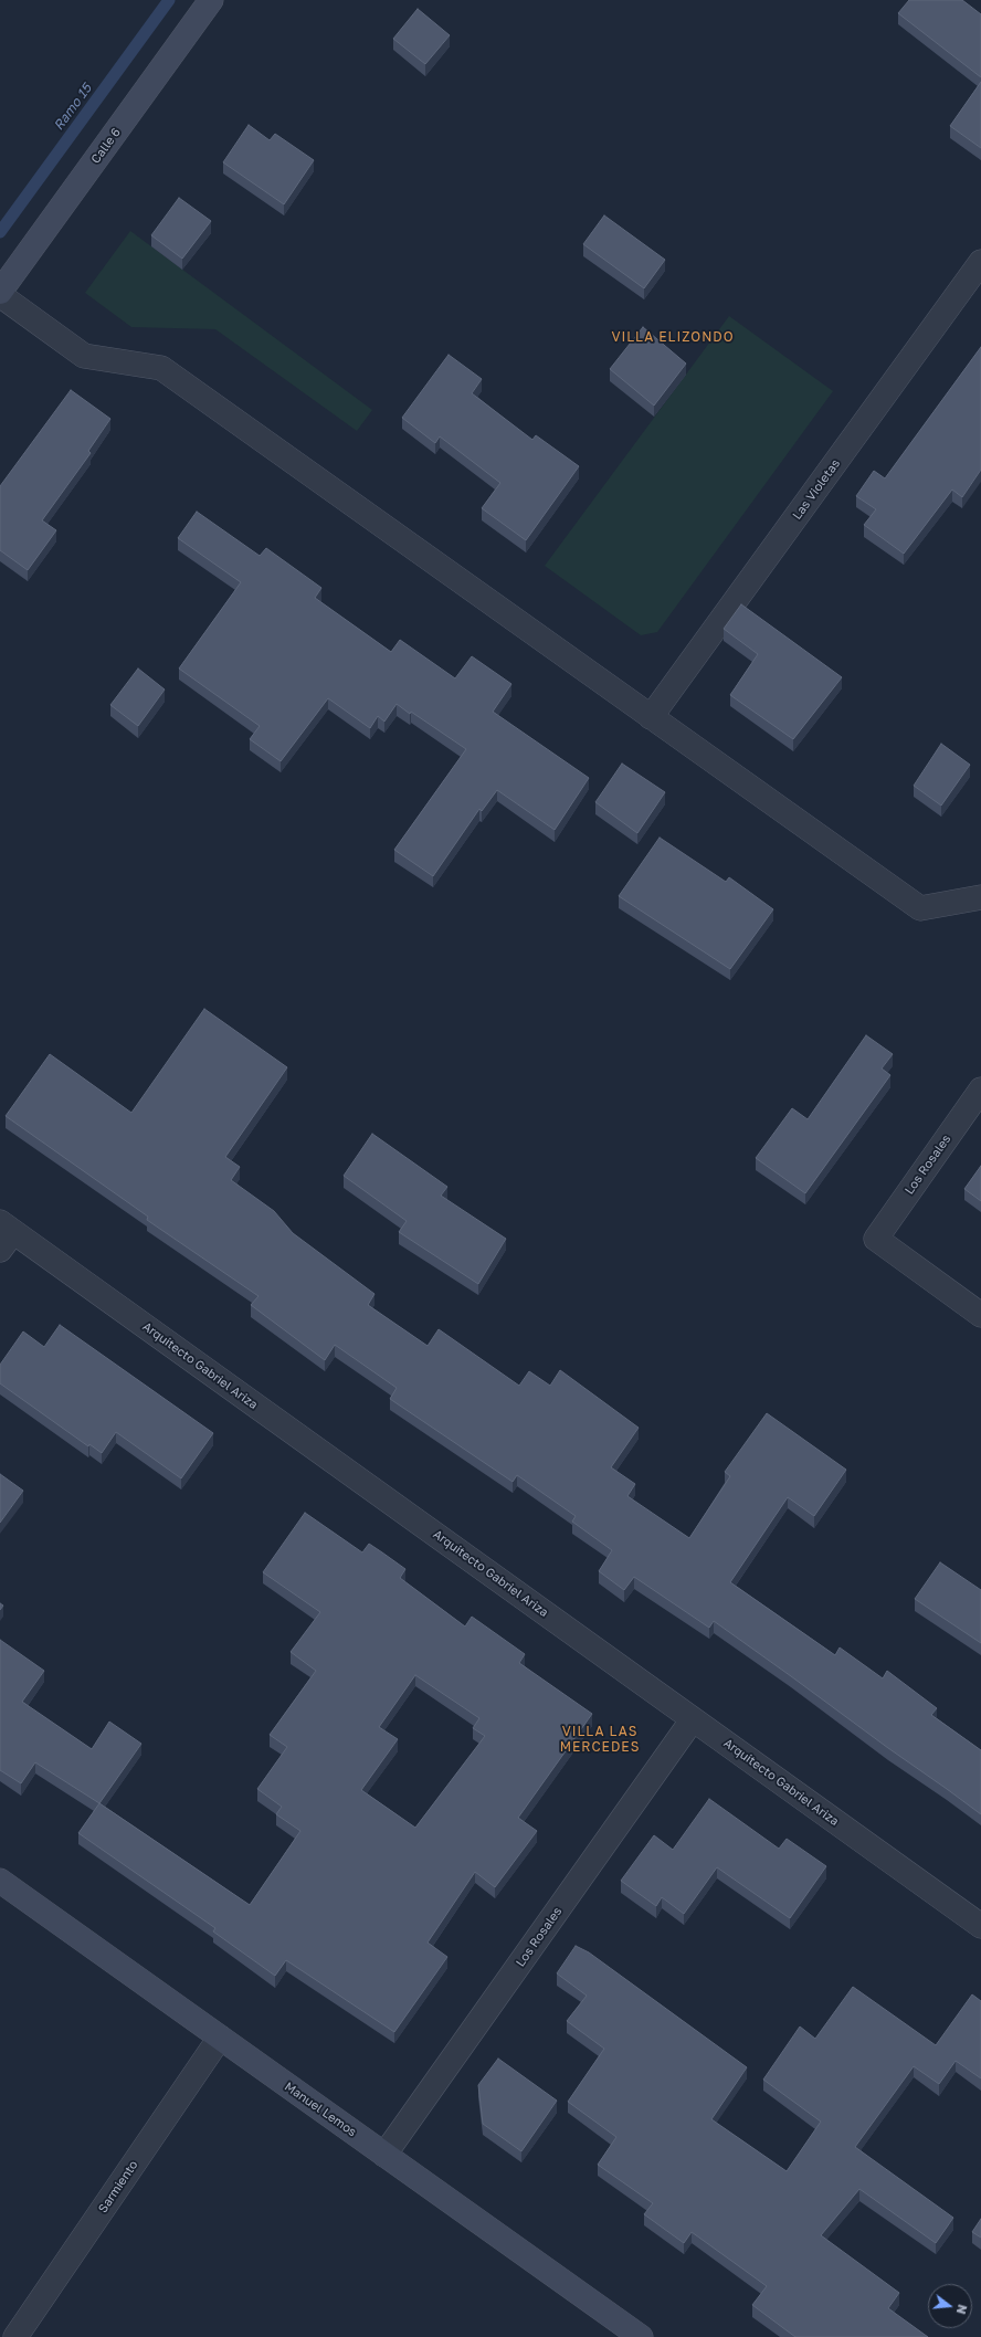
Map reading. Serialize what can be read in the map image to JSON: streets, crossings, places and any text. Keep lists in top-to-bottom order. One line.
{"streets":{"street":["Calle 6","Las Violetas","Los Rosales","Arquitecto Gabriel Ariza","Manuel Lemos","Sarmiento"]},"crossings":[["Los Rosales","Arquitecto Gabriel Ariza"],["Los Rosales","Manuel Lemos"],["Manuel Lemos","Sarmiento"]],"districts":["VILLA ELIZONDO","VILLA LAS MERCEDES"],"water":["Ramo 15"],"north":"right"}
